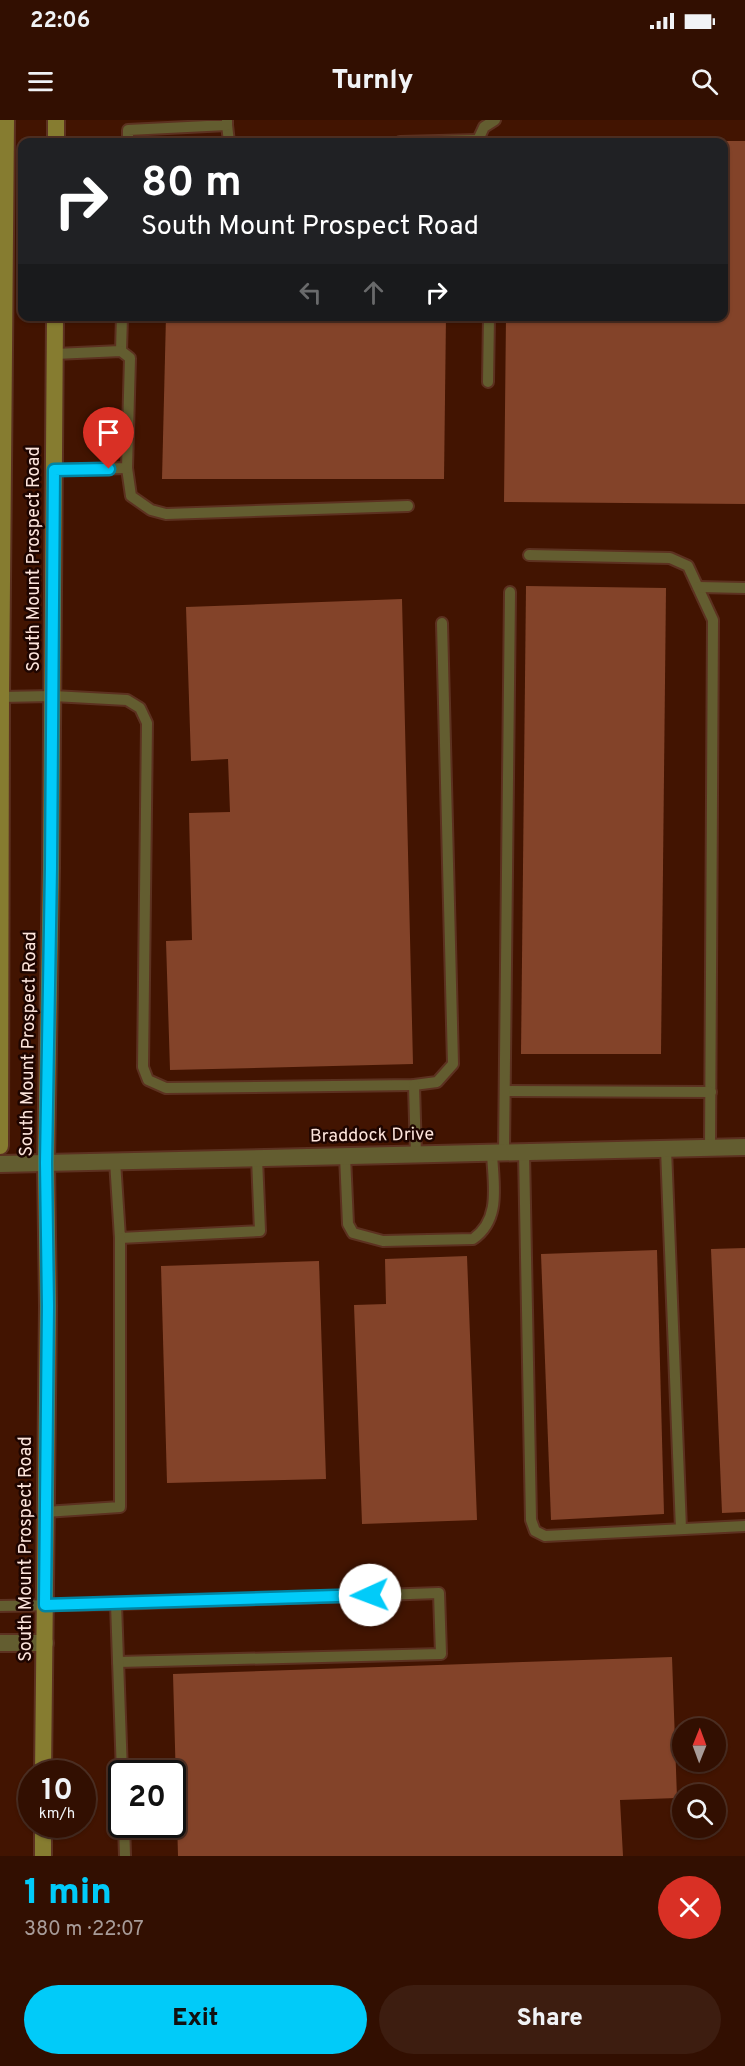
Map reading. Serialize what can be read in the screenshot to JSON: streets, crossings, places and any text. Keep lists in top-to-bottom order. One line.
{"streets":{"main road":["South Mount Prospect Road"],"street":["Braddock Drive"]},"crossings":[["South Mount Prospect Road","Braddock Drive"]],"north":"top","page":{"status":"22:06","header":"Turnly","turn":["80 m","South Mount Prospect Road"],"speed":"10 km/h","limit":"20","heading":["1 min","380 m · 22:07"],"buttons":["Exit","Share"]}}
